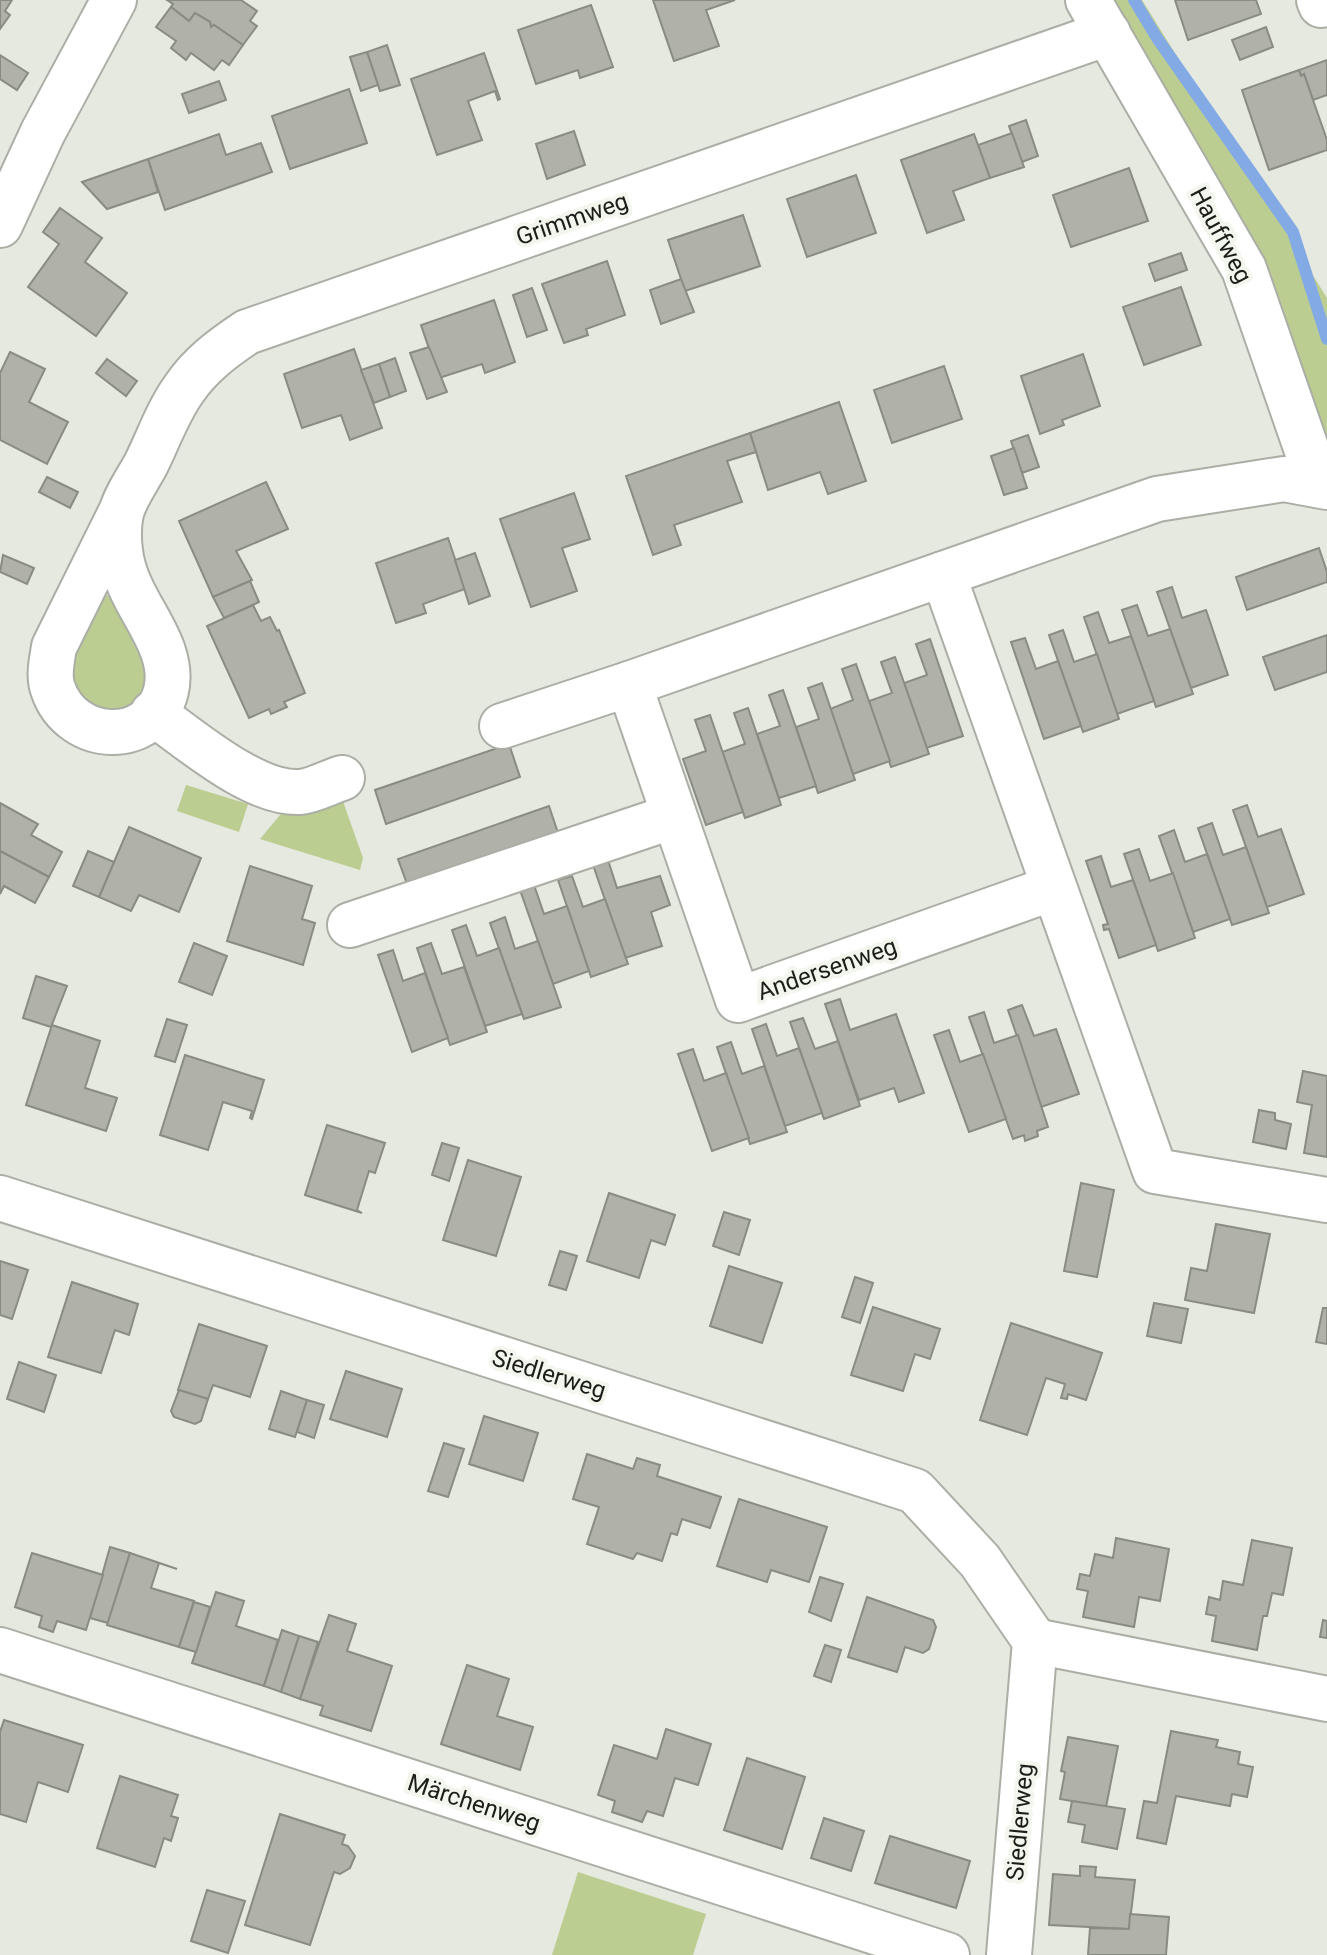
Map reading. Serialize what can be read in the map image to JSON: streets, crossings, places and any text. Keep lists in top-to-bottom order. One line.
{"streets":{"street":["Grimmweg","Hauffweg","Andersenweg","Siedlerweg","Märchenweg"]},"crossings":[["Grimmweg","Hauffweg"]]}
